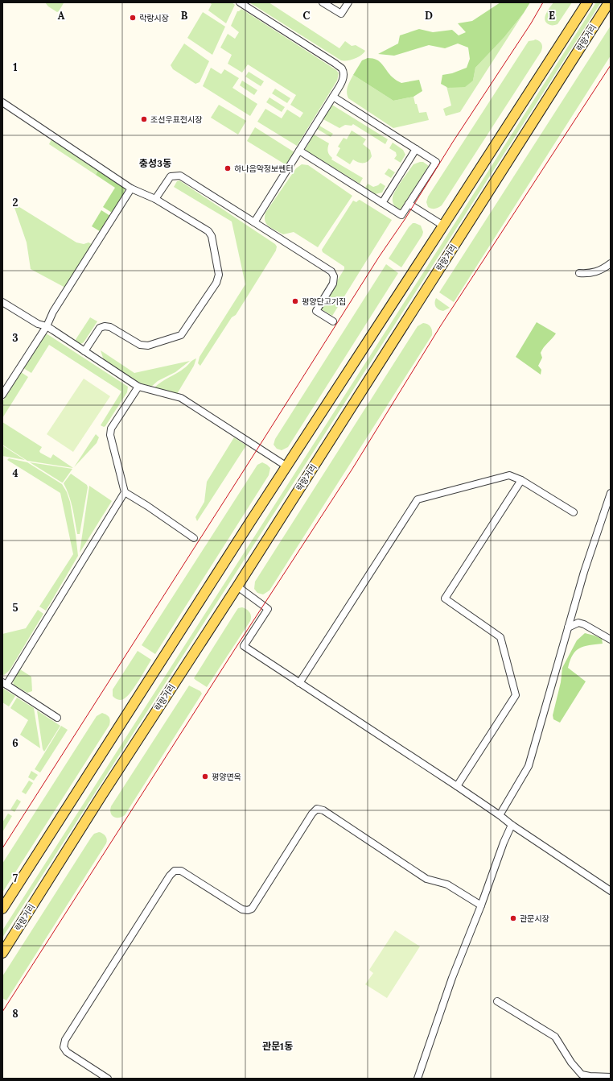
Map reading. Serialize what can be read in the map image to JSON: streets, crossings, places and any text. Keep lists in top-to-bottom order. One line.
{"streets":{"main road":["락랑거리"]},"districts":["충성3동","관문1동"],"places":["락랑시장","조선우표전시장","하나음악정보쎈터","평양단고기집","평양면옥","관문시장"],"grid":{"columns":["A","B","C","D","E"],"rows":["1","2","3","4","5","6","7","8"]}}
